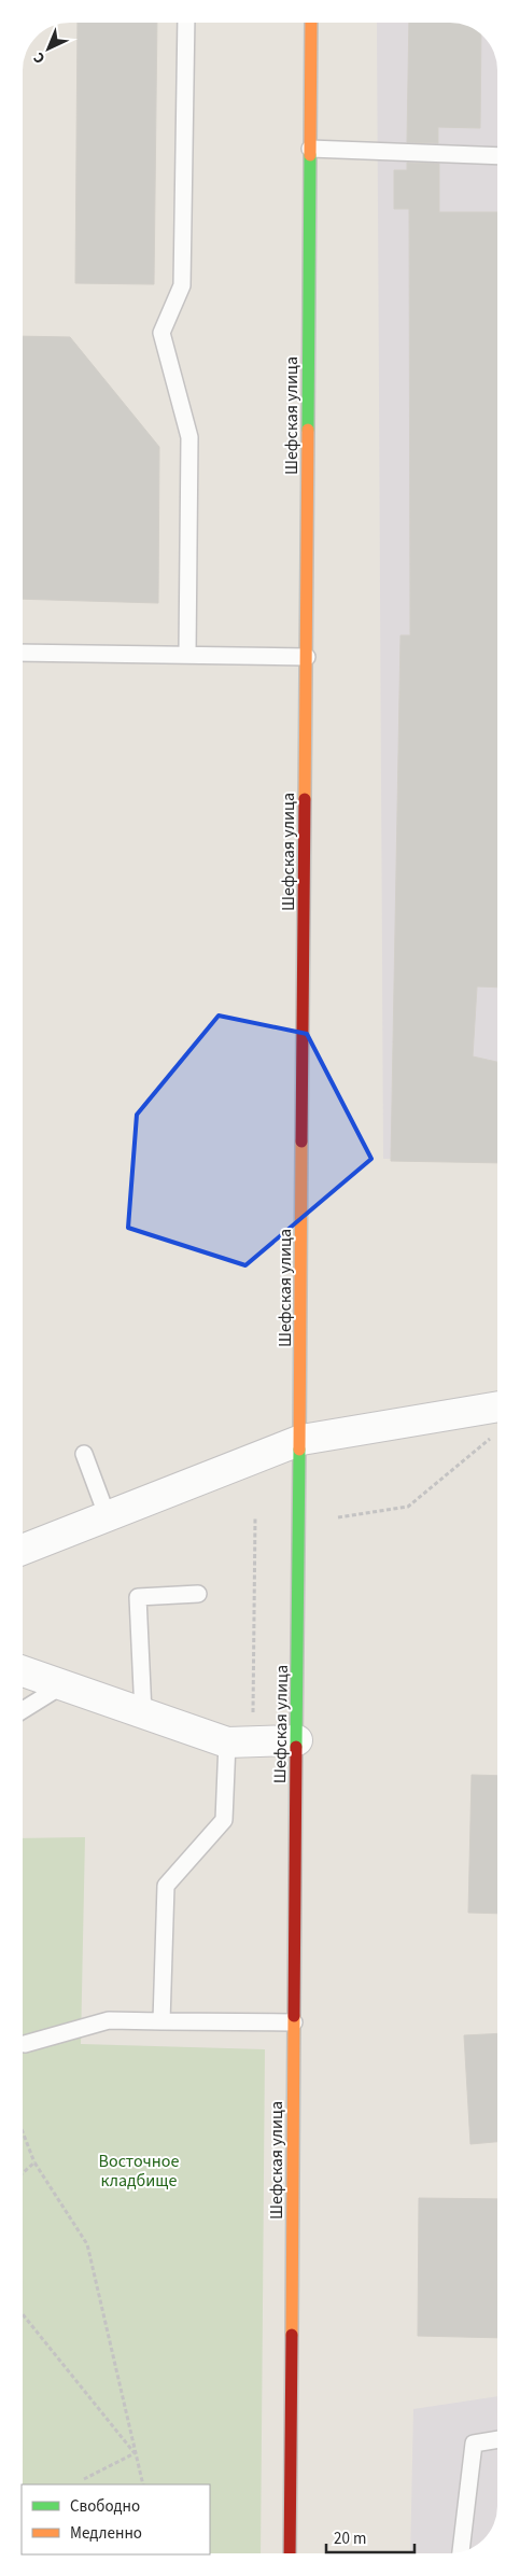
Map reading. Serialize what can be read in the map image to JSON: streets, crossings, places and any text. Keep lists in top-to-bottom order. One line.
{"streets":{"main road":["Шефская улица"]},"parks":["Восточное кладбище"],"legend":["Свободно","Медленно"],"scale_bar":"20 m","north":"bottom left"}
